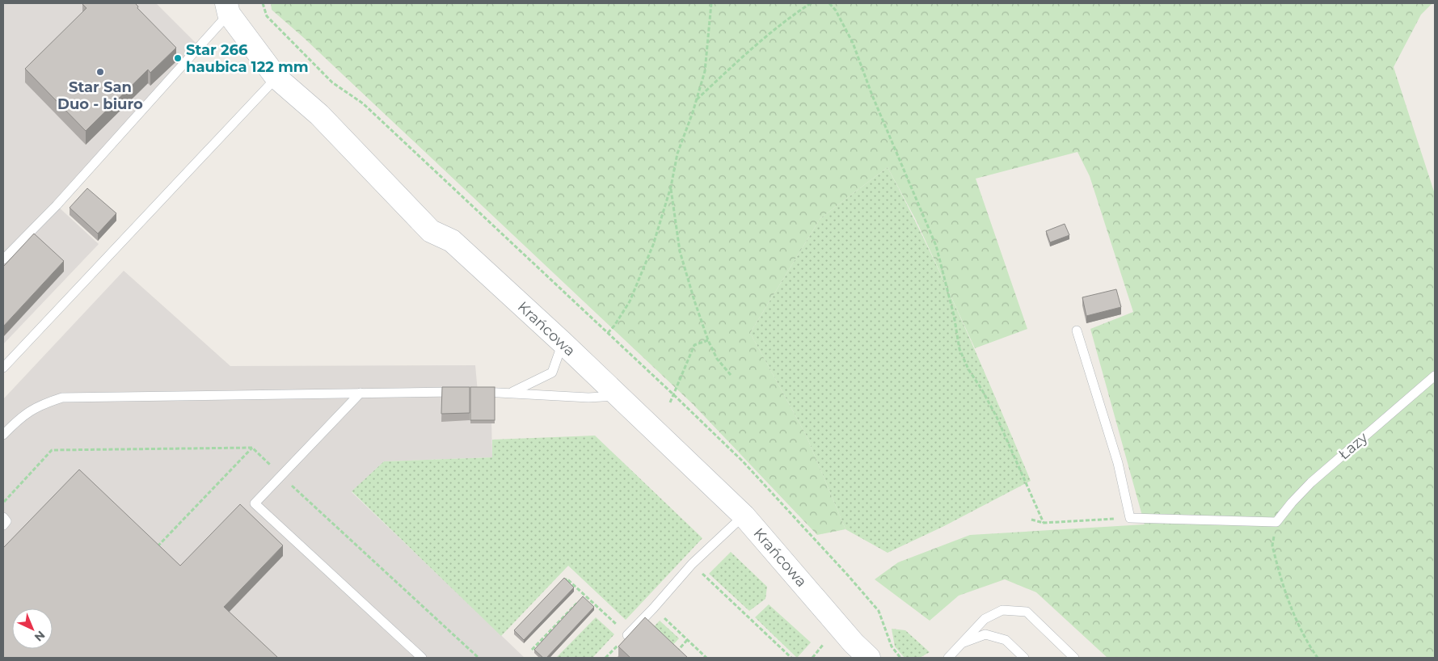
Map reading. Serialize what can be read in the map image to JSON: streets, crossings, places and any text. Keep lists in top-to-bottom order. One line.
{"streets":{"street":["Krańcowa"],"lane":["Łazy"]},"places":["Star 266 haubica 122 mm","Star San Duo - biuro"],"north":"bottom right"}
